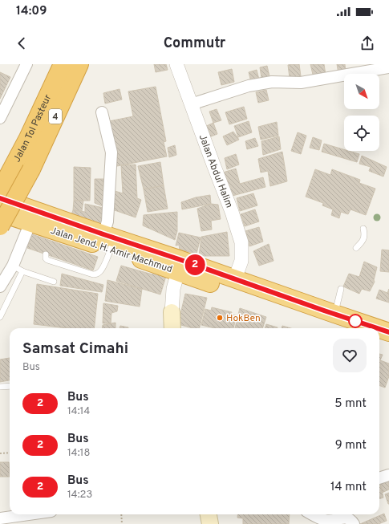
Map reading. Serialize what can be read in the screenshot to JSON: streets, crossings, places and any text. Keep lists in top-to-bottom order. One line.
{"streets":{"highway":["4","Jalan Tol Pasteur","Jalan Jend. H. Amir Machmud"],"street":["Jalan Abdul Halim"]},"crossings":[["Jalan Abdul Halim","Jalan Jend. H. Amir Machmud"]],"places":["HokBen"],"lines":["bus line 2"],"north":"bottom right","page":{"status":"14:09","header":"Commutr","on_map":"2","heading":["Samsat Cimahi","Bus"],"list":[{"mark":"2","name":"Bus","note":"14:14","value":"5 mnt"},{"mark":"2","name":"Bus","note":"14:18","value":"9 mnt"},{"mark":"2","name":"Bus","note":"14:23","value":"14 mnt"}]}}
